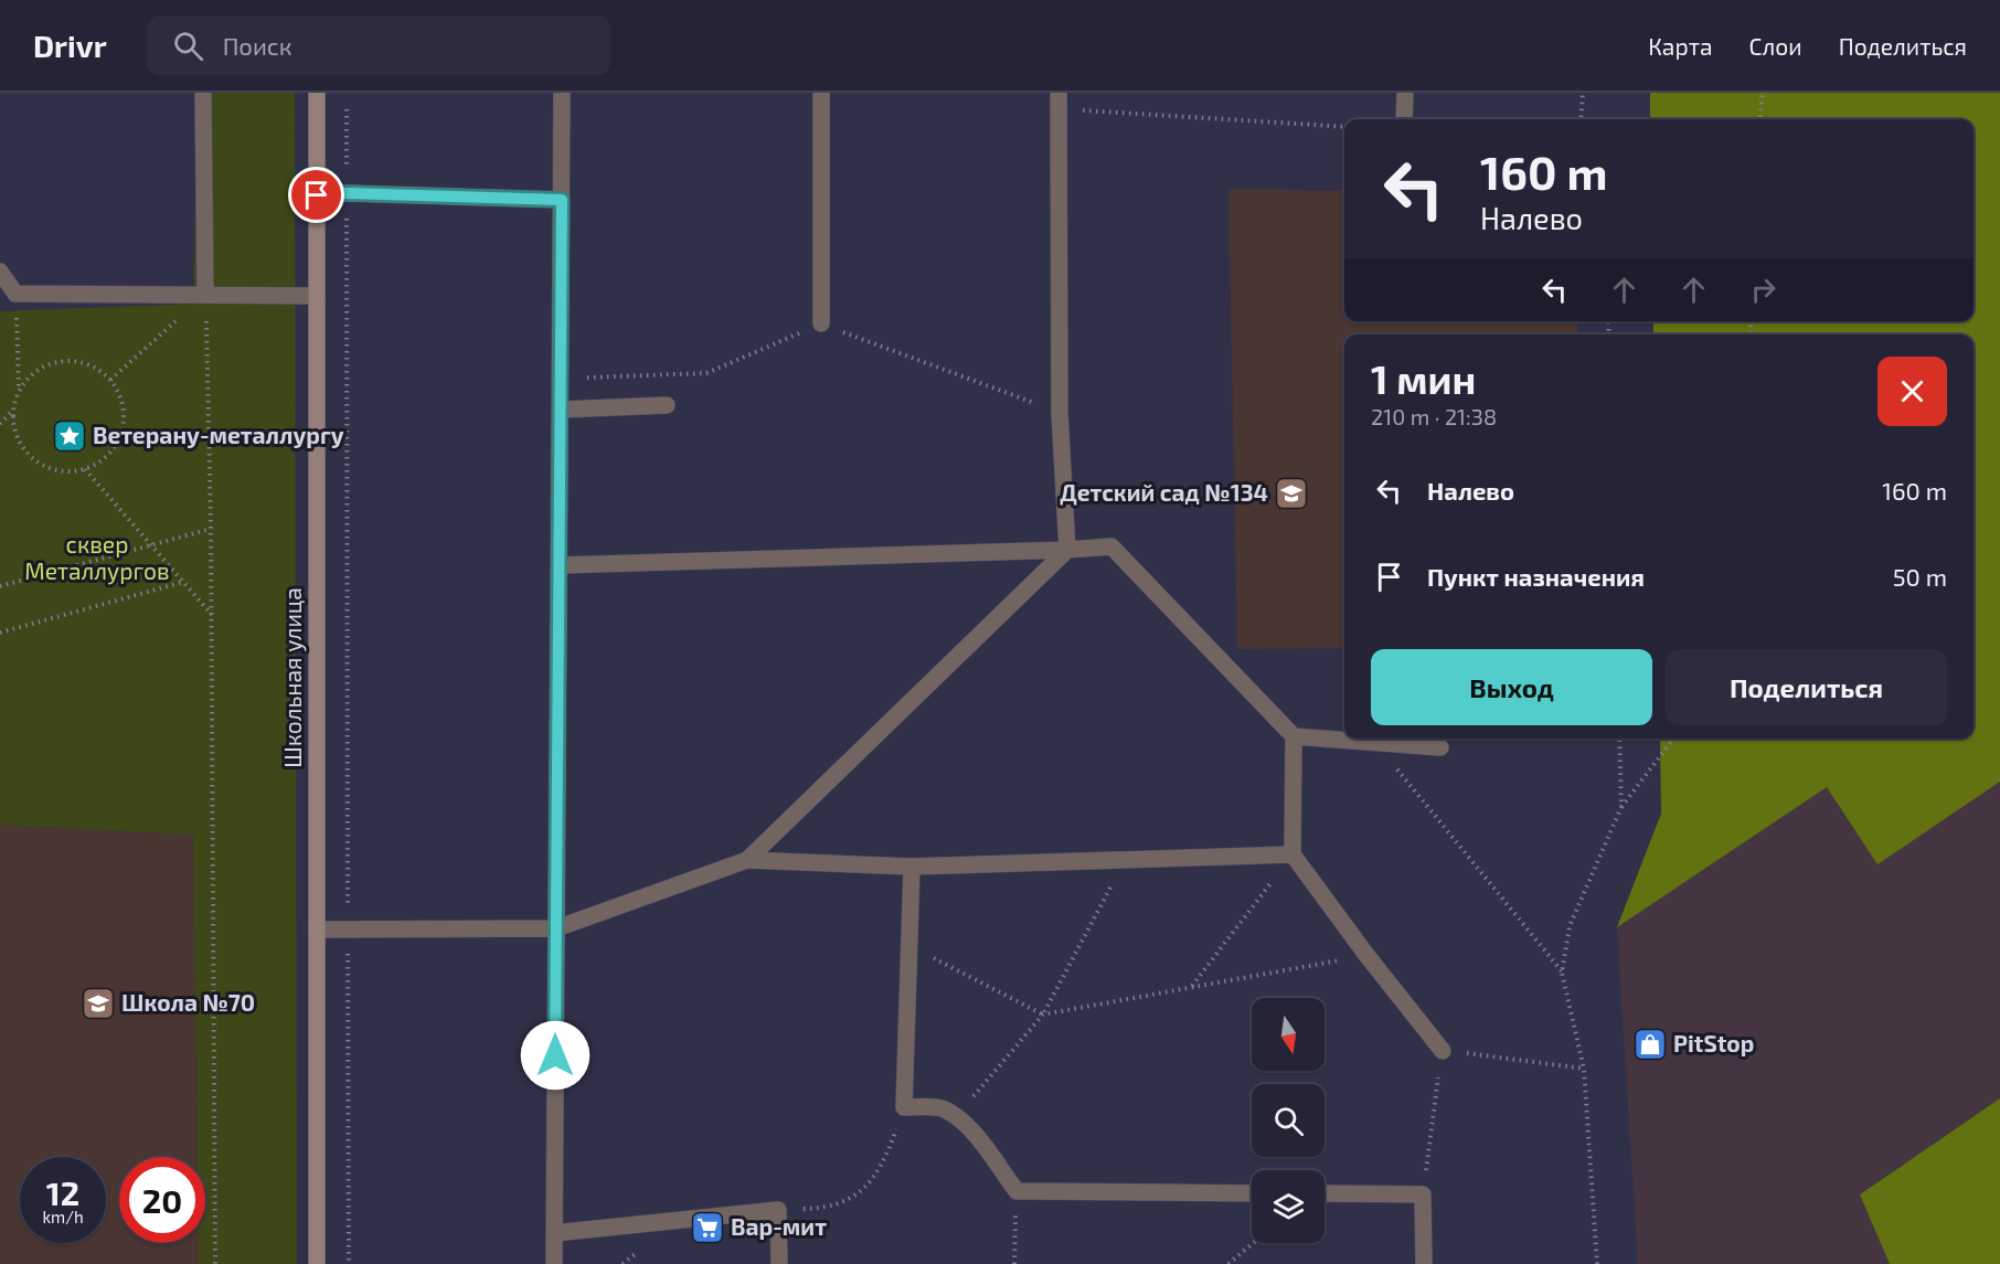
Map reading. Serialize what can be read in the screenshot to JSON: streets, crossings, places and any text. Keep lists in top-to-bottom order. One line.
{"streets":{"main road":["Школьная улица"]},"parks":["сквер Металлургов"],"places":{"place":["Ветерану-металлургу"],"school or university":["Детский сад №134","Школа №70"],"shop":["PitStop"],"supermarket":["Вар-мит"]},"north":"bottom","page":{"header":"Drivr","search":"Поиск","nav":["Карта","Слои","Поделиться"],"turn":["160 m","Налево"],"heading":["1 мин","210 m · 21:38"],"list":[{"name":"Налево","value":"160 m"},{"name":"Пункт назначения","value":"50 m"}],"buttons":["Выход","Поделиться"],"speed":"12 km/h","limit":"20"}}
